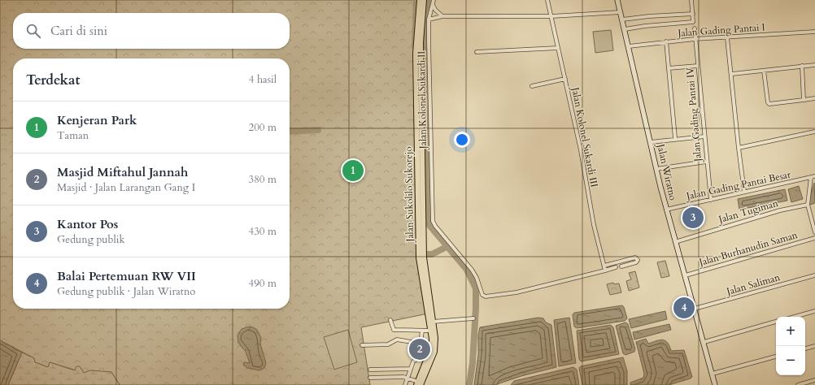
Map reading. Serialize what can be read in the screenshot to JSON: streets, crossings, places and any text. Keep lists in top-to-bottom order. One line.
{"streets":{"main road":["Jalan Wiratno","Jalan Sukolilo Sukorejo"],"street":["Jalan Gading Pantai I","Jalan Kolonel Sukardi II","Jalan Gading Pantai IV","Jalan Kolonel Sukardi III","Jalan Gading Pantai Besar","Jalan Tugiman","Jalan Burhanudin Saman","Jalan Saliman"]},"crossings":[["Jalan Gading Pantai I","Jalan Gading Pantai IV"],["Jalan Gading Pantai I","Jalan Wiratno"],["Jalan Kolonel Sukardi II","Jalan Kolonel Sukardi III"],["Jalan Gading Pantai IV","Jalan Gading Pantai Besar"],["Jalan Wiratno","Jalan Gading Pantai Besar"],["Jalan Wiratno","Jalan Tugiman"],["Jalan Wiratno","Jalan Burhanudin Saman"],["Jalan Wiratno","Jalan Saliman"]],"page":{"search":"Cari di sini","heading":["Terdekat","4 hasil"],"list":[{"mark":"1","name":"Kenjeran Park","note":"Taman","value":"200 m"},{"mark":"2","name":"Masjid Miftahul Jannah","note":"Masjid · Jalan Larangan Gang I","value":"380 m"},{"mark":"3","name":"Kantor Pos","note":"Gedung publik","value":"430 m"},{"mark":"4","name":"Balai Pertemuan RW VII","note":"Gedung publik · Jalan Wiratno","value":"490 m"}],"pins":["1","3","4","2"],"map_buttons":["+","−"]}}
